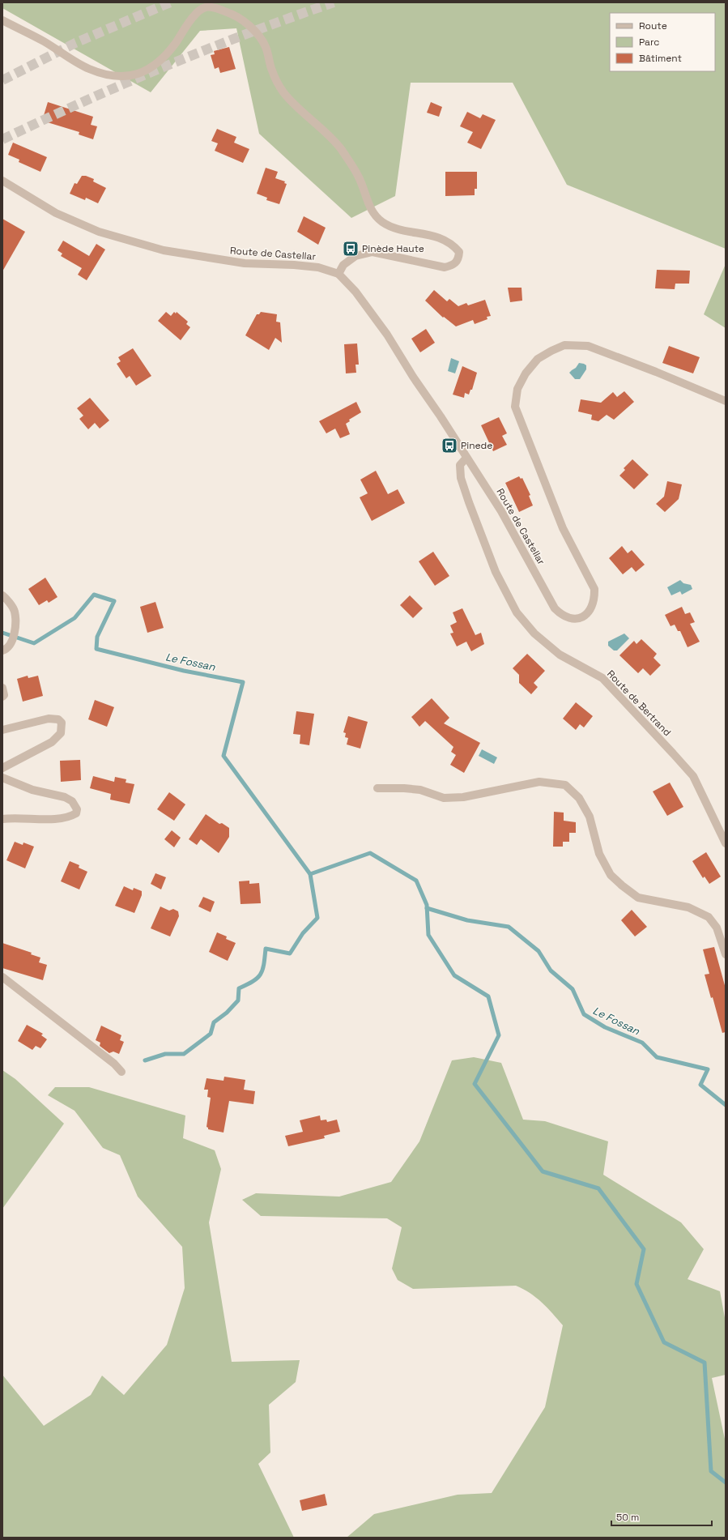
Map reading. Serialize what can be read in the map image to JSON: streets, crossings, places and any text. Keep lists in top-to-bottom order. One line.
{"streets":{"street":["Route de Castellar","Route de Bertrand"]},"crossings":[["Route de Castellar","Route de Bertrand"]],"water":["Le Fossan"],"places":{"bus stop":["Pinède Haute","Pinede"]},"legend":["Route","Parc","Bâtiment"],"scale_bar":"50 m"}
